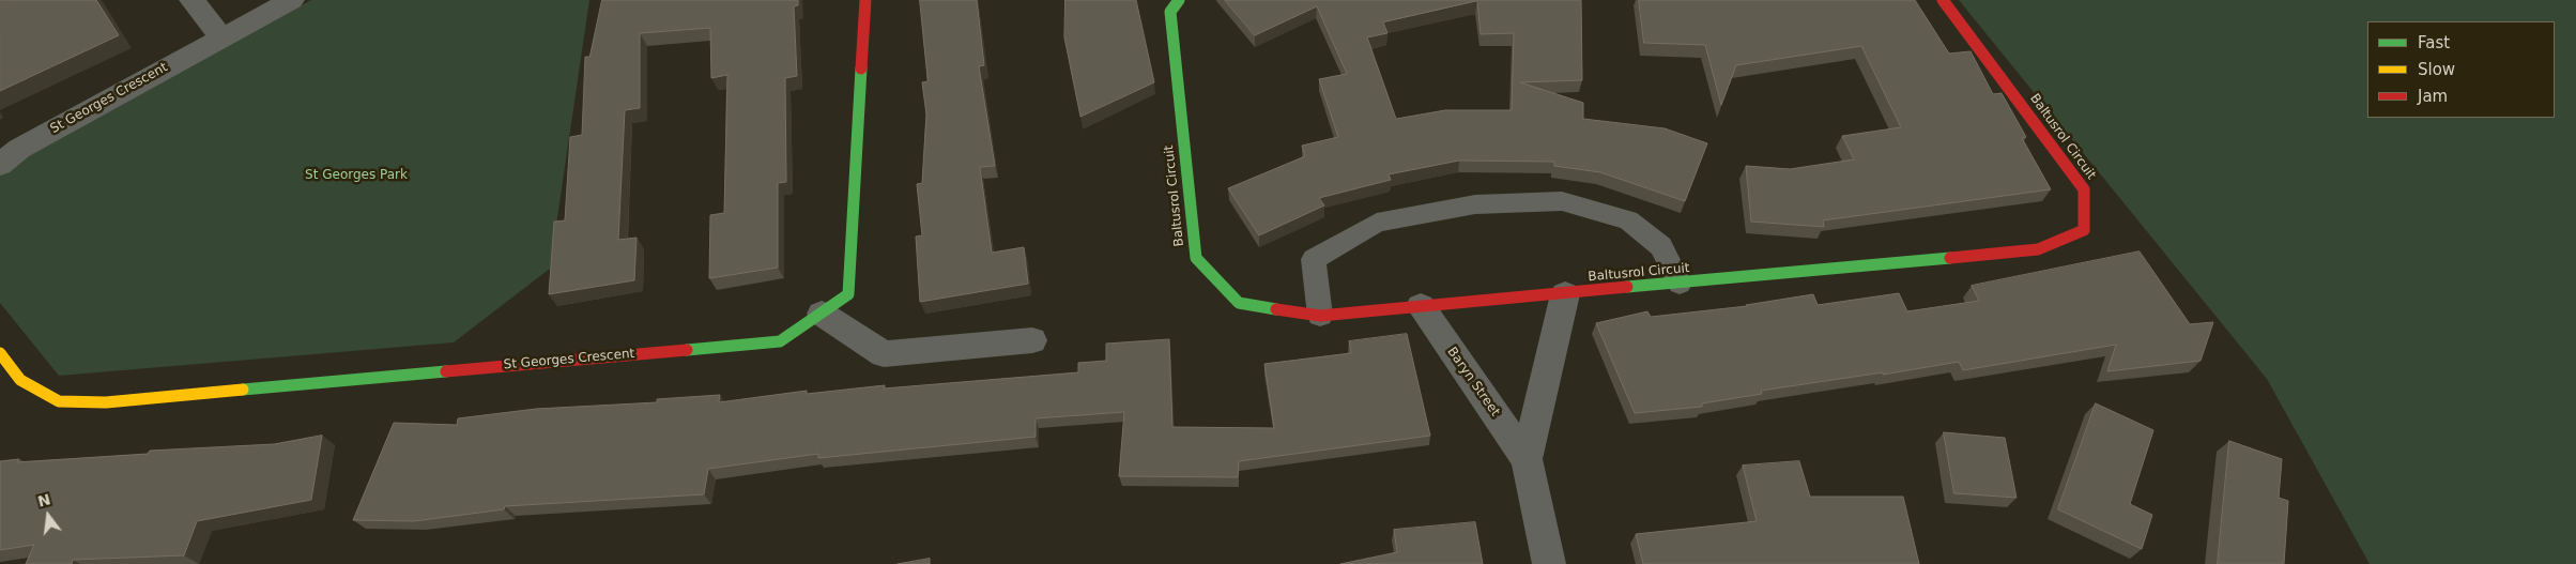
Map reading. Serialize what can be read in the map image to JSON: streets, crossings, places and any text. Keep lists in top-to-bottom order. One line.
{"streets":{"street":["St Georges Crescent","Baltusrol Circuit","Baryn Street"]},"crossings":[["Baltusrol Circuit","Baryn Street"]],"parks":["St Georges Park"],"legend":["Fast","Slow","Jam"],"north":"top"}
